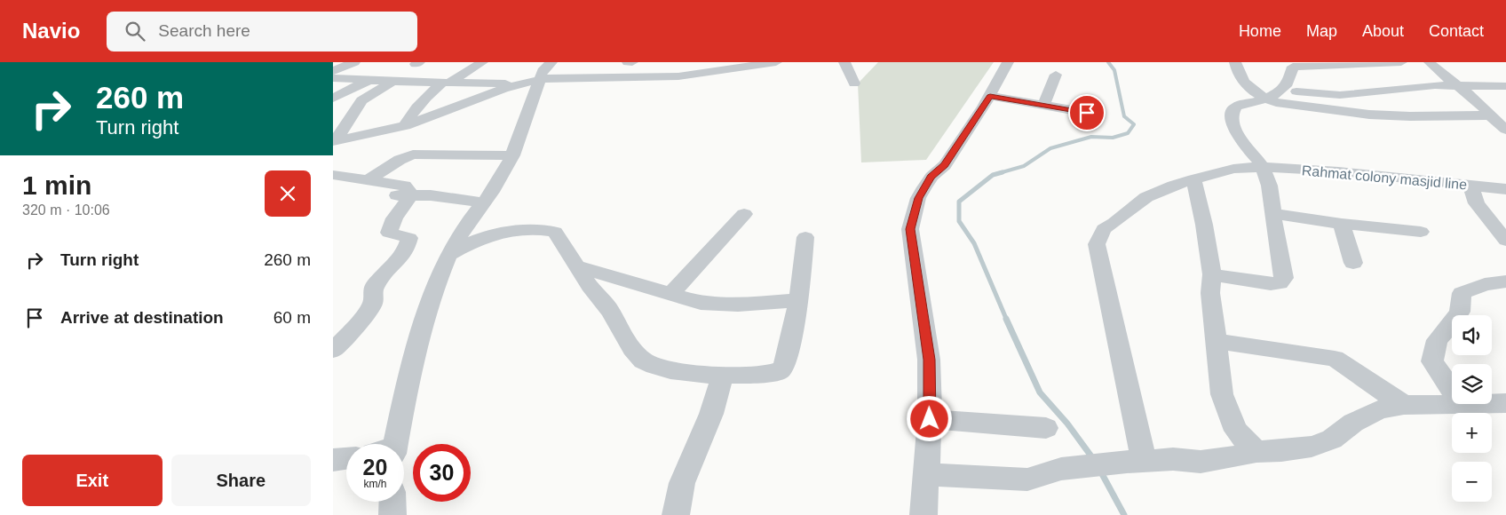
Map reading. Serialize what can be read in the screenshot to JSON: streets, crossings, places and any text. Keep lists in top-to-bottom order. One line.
{"streets":{"street":["Rahmat colony masjid line"]},"page":{"header":"Navio","search":"Search here","nav":["Home","Map","About","Contact"],"turn":["260 m","Turn right"],"heading":["1 min","320 m · 10:06"],"list":[{"name":"Turn right","value":"260 m"},{"name":"Arrive at destination","value":"60 m"}],"map_buttons":["+","−"],"speed":"20 km/h","limit":"30","buttons":["Exit","Share"]}}
